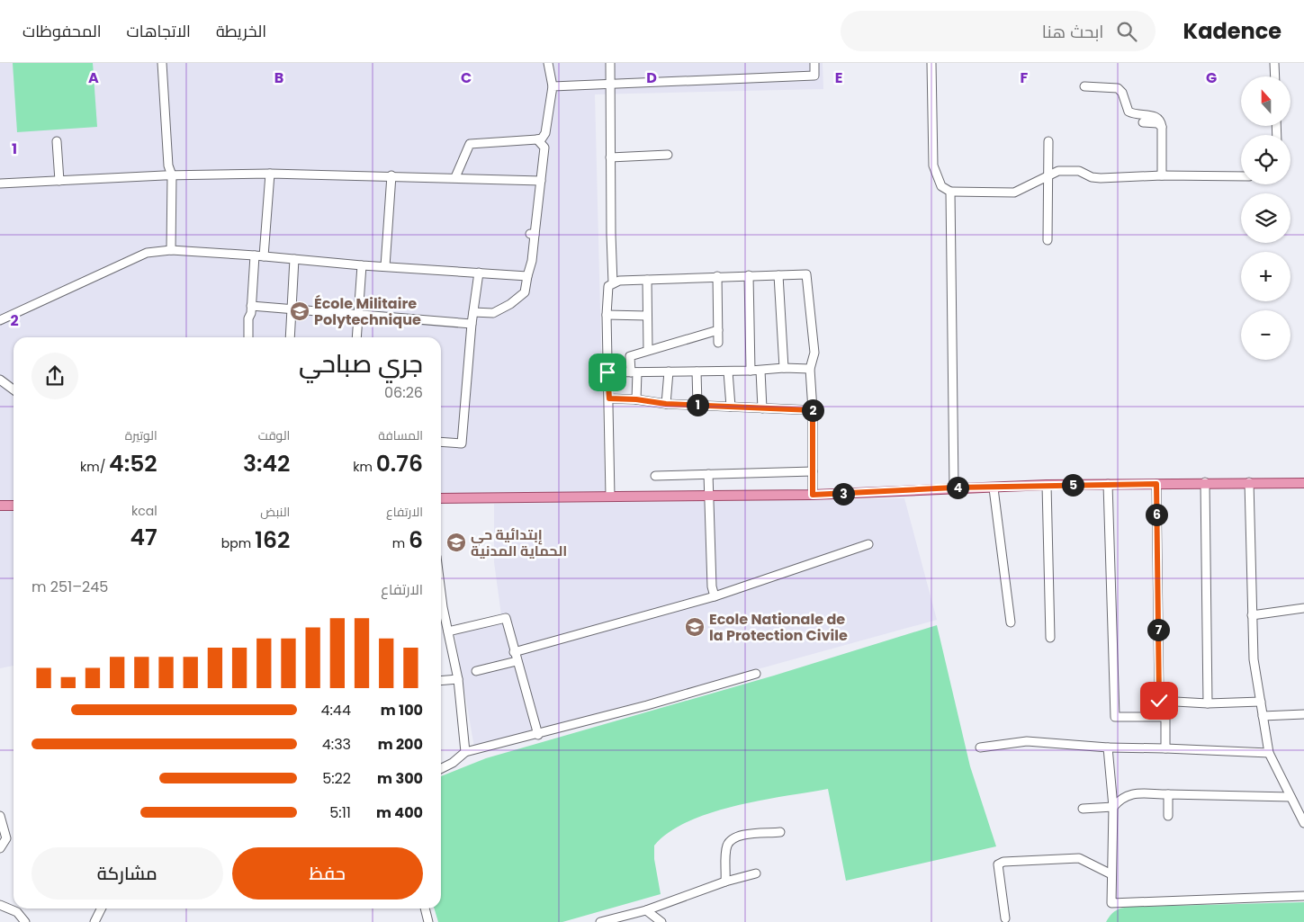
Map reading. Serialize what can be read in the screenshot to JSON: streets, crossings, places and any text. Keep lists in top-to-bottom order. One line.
{"places":{"school or university":["École Militaire Polytechnique","إبتدائية حي الحماية المدنية","Ecole Nationale de la Protection Civile"]},"north":"top","page":{"header":"Kadence","search":"ابحث هنا","nav":["الخريطة","الاتجاهات","المحفوظات"],"map_buttons":["+","−"],"heading":["جري صباحي","06:26"],"pins":["1","2","5","4","3","6","7"],"stats":[["المسافة","0.76 km"],["الوقت","3:42"],["الوتيرة","4:52 /km"],["الارتفاع","6 m"],["النبض","162 bpm"],["kcal","47"]],"chart":["الارتفاع","245–251 m"],"list":[{"name":"100 m","note":"4:44"},{"name":"200 m","note":"4:33"},{"name":"300 m","note":"5:22"},{"name":"400 m","note":"5:11"}],"buttons":["حفظ","مشاركة"]},"grid":{"columns":["A","B","C","D","E","F","G"],"rows":["1","2"]}}
